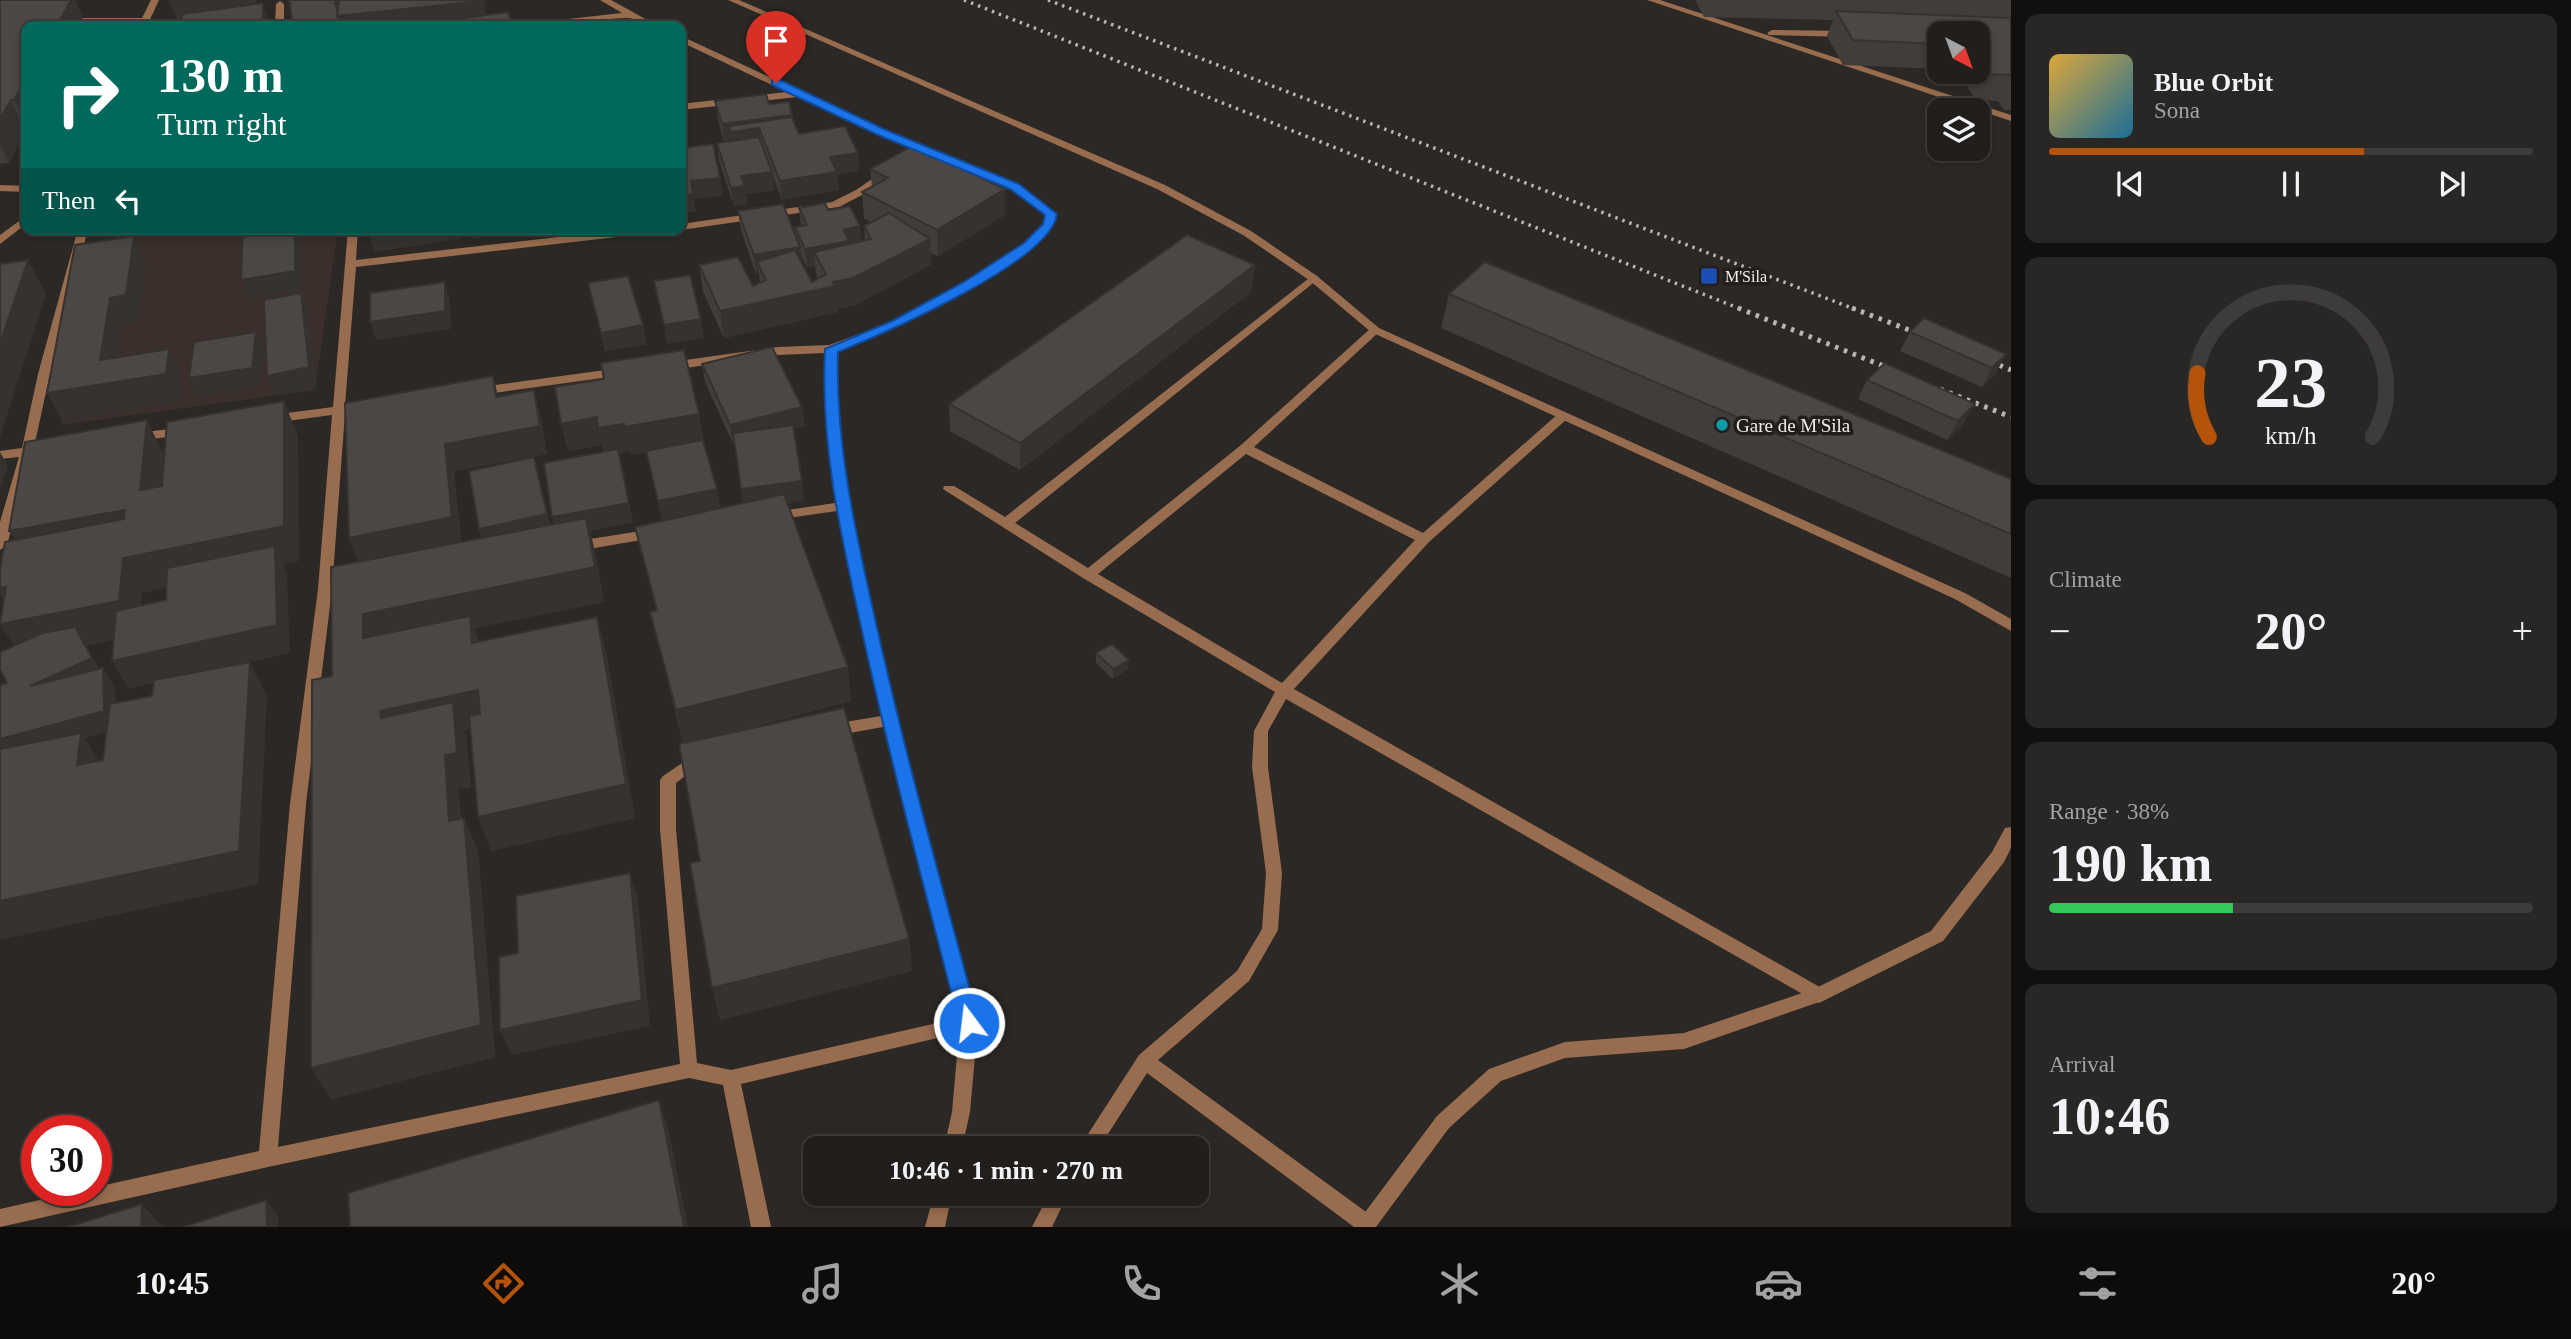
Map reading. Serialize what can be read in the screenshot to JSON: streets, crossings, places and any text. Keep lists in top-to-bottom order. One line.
{"places":{"transit":["M'Sila"],"other":["Gare de M'Sila"]},"north":"bottom right","page":{"turn":["130 m","Turn right"],"song":["Blue Orbit","Sona"],"then":"Then","tile":["Climate",["Range · 38%","190 km"],["Arrival","10:46"]],"heat":["−","20°","+"],"limit":"30","trip":"10:46 · 1 min · 270 m","tabs":["10:45","20°"],"gauge":["23","km/h"]}}
